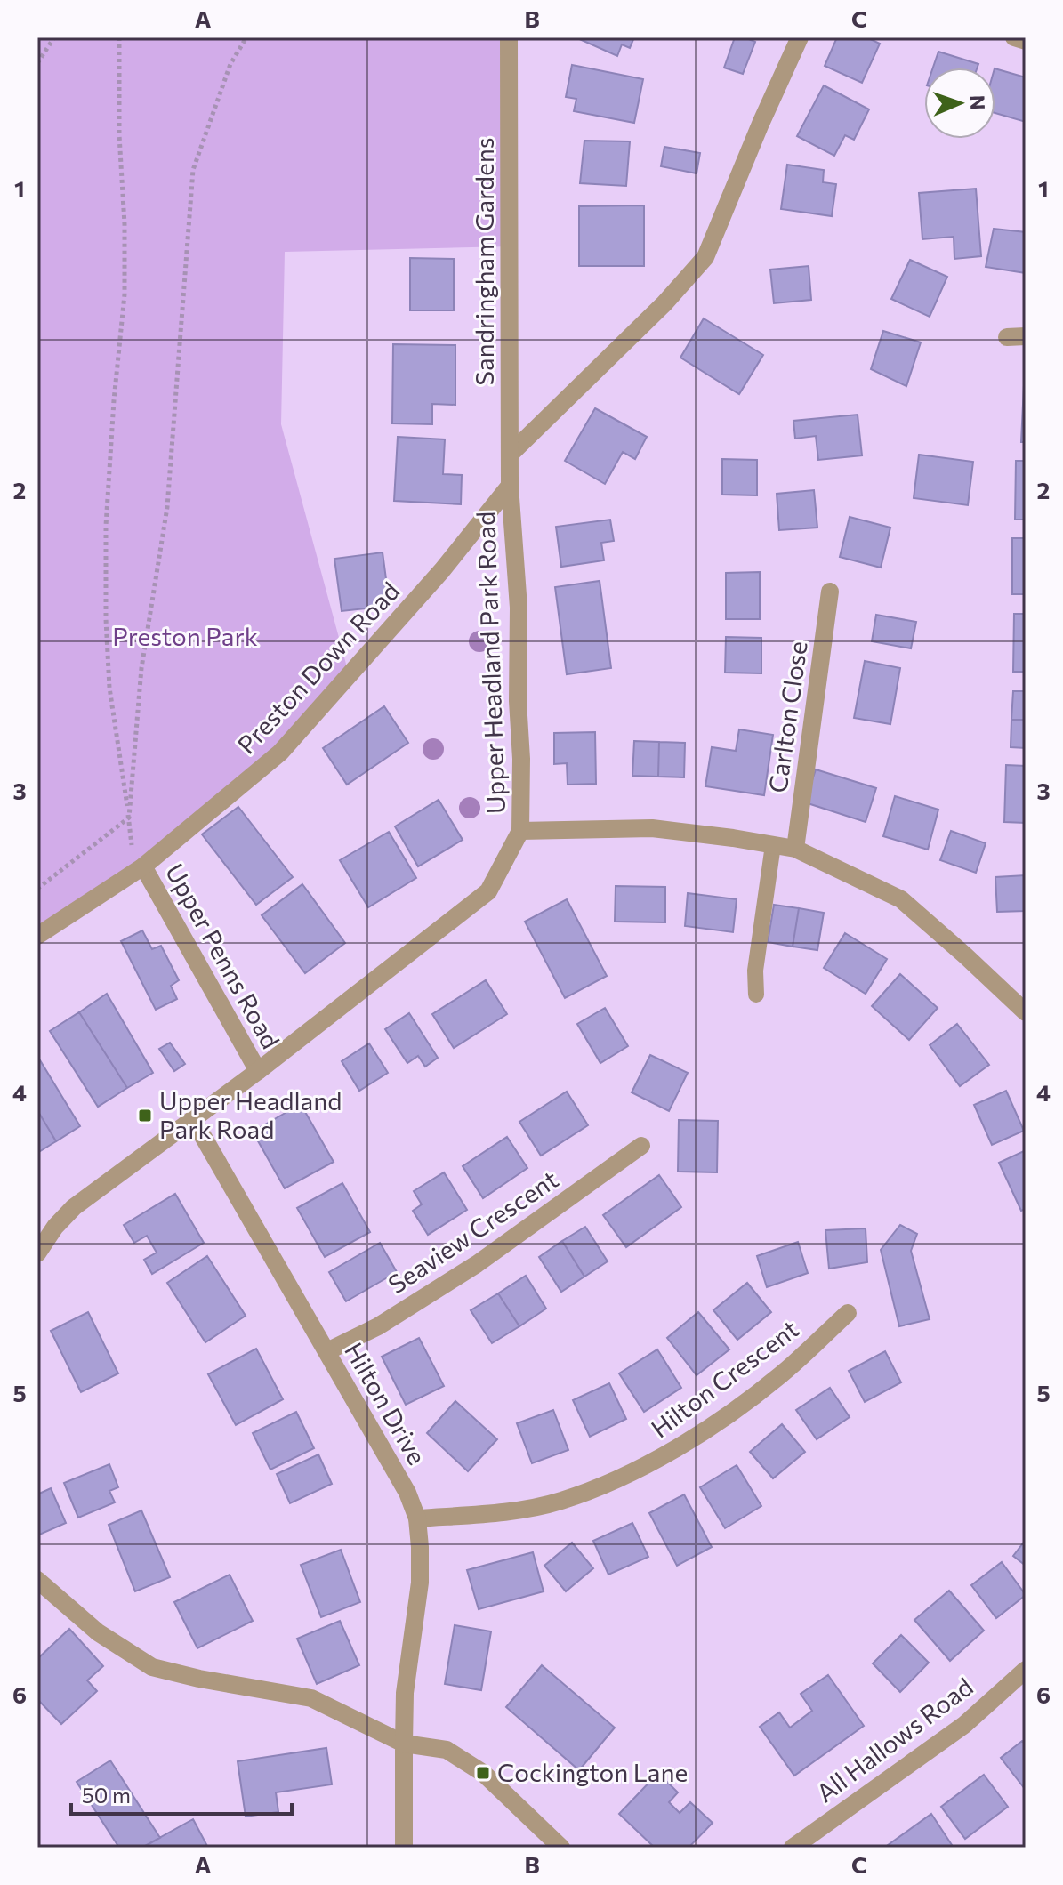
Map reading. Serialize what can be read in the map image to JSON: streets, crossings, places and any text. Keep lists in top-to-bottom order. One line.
{"streets":{"street":["Sandringham Gardens","Upper Headland Park Road","Preston Down Road","Carlton Close","Upper Penns Road","Seaview Crescent","Hilton Crescent","Hilton Drive","All Hallows Road"]},"crossings":[["Sandringham Gardens","Upper Headland Park Road"],["Sandringham Gardens","Preston Down Road"],["Upper Headland Park Road","Preston Down Road"],["Upper Headland Park Road","Upper Penns Road"],["Upper Headland Park Road","Hilton Drive"],["Preston Down Road","Upper Penns Road"],["Seaview Crescent","Hilton Drive"],["Hilton Crescent","Hilton Drive"]],"parks":["Preston Park"],"places":{"transit":["Upper Headland Park Road","Cockington Lane"]},"scale_bar":"50 m","north":"right","grid":{"columns":["A","B","C"],"rows":["1","2","3","4","5","6"]}}
